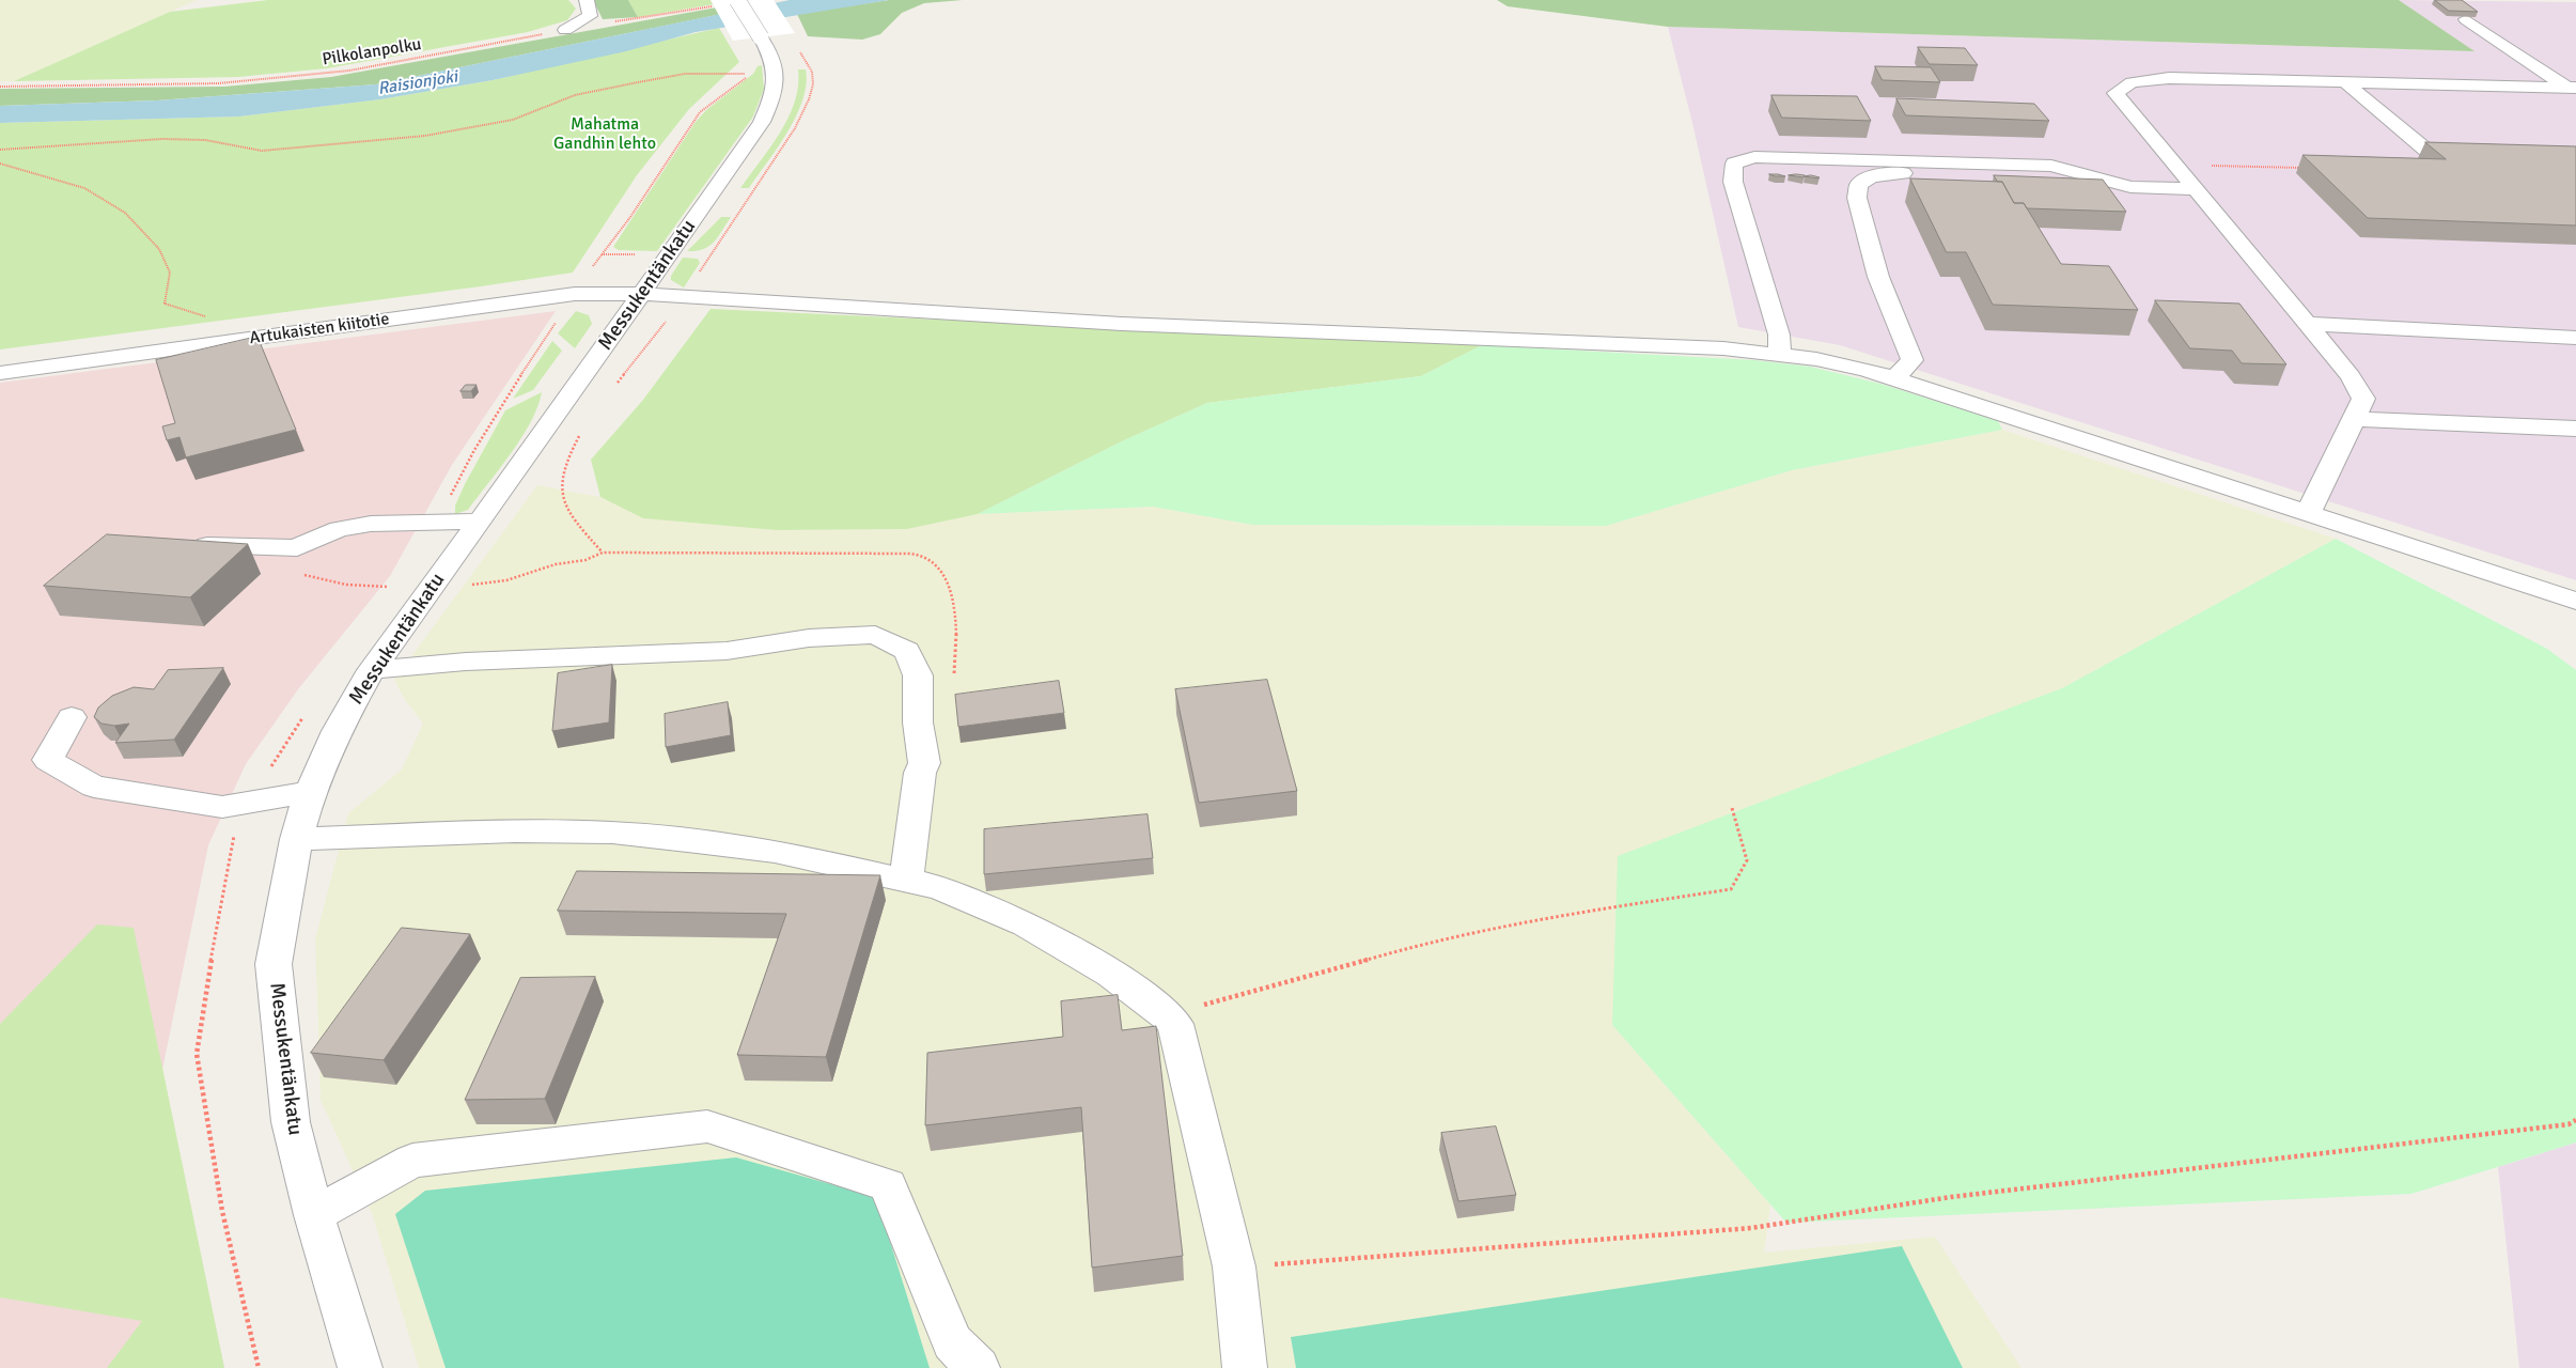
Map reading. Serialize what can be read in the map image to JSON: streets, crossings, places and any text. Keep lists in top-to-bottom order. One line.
{"streets":{"street":["Messukentänkatu","Artukaisten kiitotie"],"path":["Pilkolanpolku"]},"crossings":[["Messukentänkatu","Artukaisten kiitotie"]],"water":["Raisionjoki"],"parks":["Mahatma Gandhin lehto"]}
